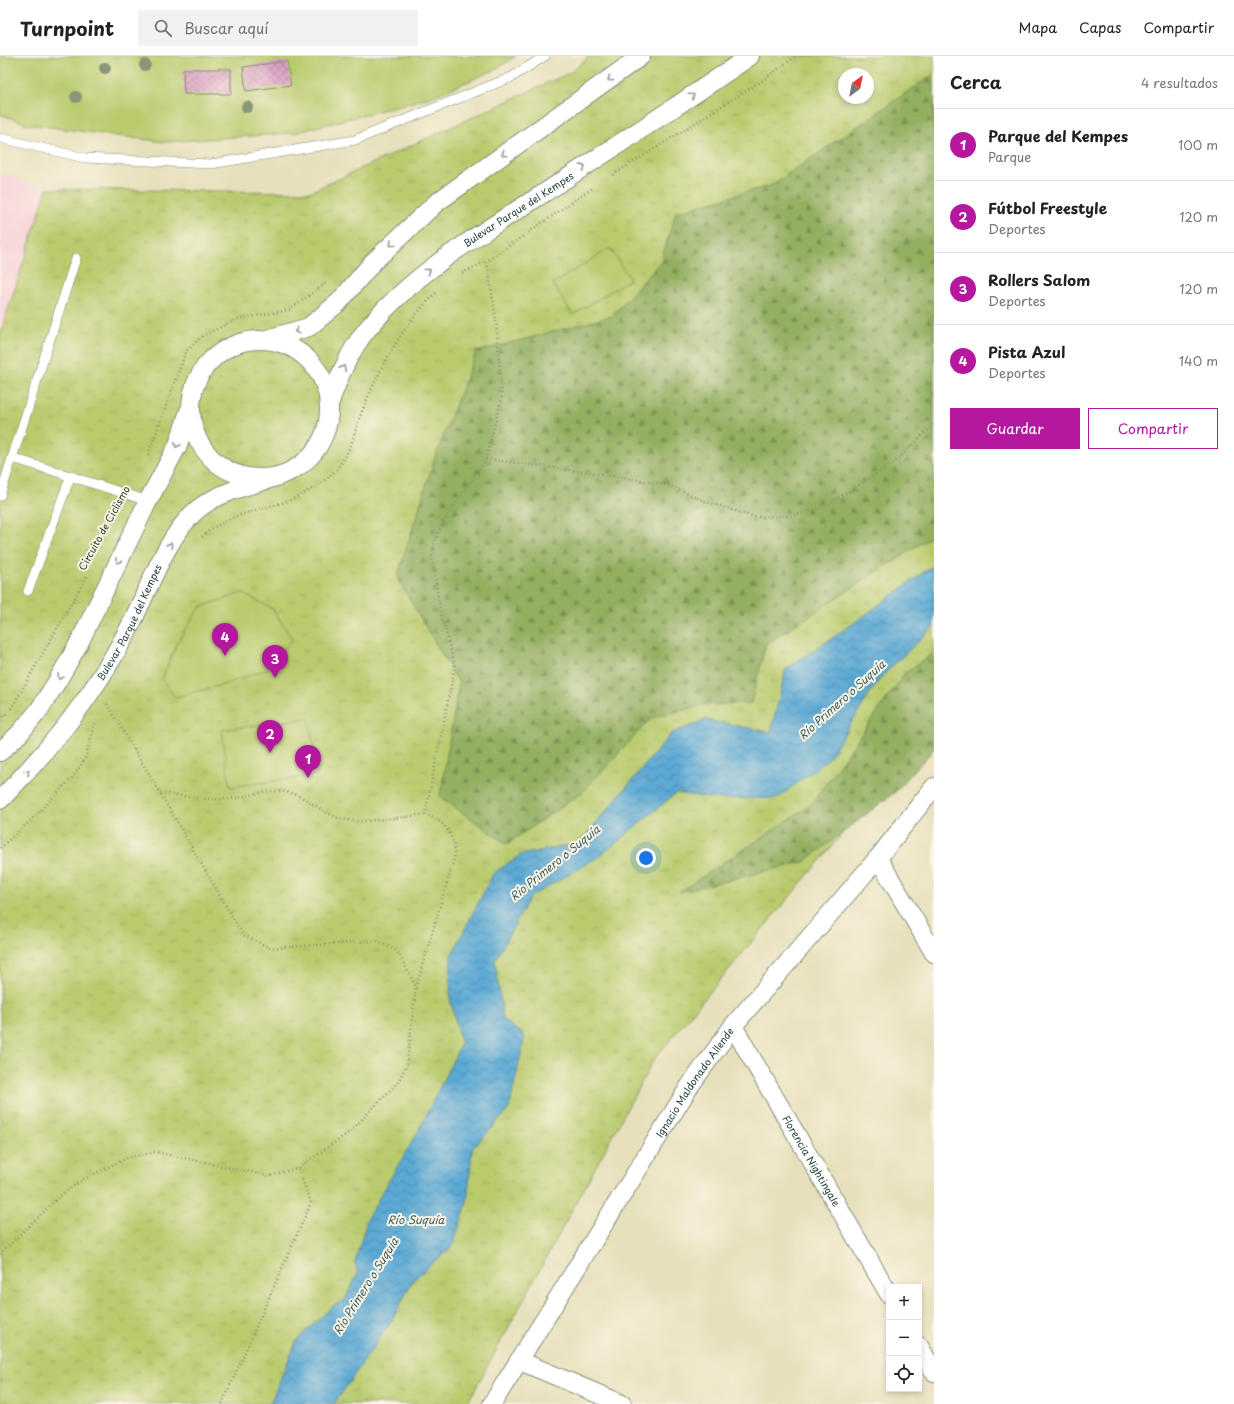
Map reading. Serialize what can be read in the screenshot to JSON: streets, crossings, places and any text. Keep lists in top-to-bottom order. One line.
{"streets":{"street":["Bulevar Parque del Kempes","Ignacio Maldonado Allende","Florencia Nightingale"],"path":["Circuito de Ciclismo"]},"crossings":[["Ignacio Maldonado Allende","Florencia Nightingale"]],"water":["Río Primero o Suquía","Río Suquía"],"north":"top right","page":{"header":"Turnpoint","search":"Buscar aquí","nav":["Mapa","Capas","Compartir"],"heading":["Cerca","4 resultados"],"list":[{"mark":"1","name":"Parque del Kempes","note":"Parque","value":"100 m"},{"mark":"2","name":"Fútbol Freestyle","note":"Deportes","value":"120 m"},{"mark":"3","name":"Rollers Salom","note":"Deportes","value":"120 m"},{"mark":"4","name":"Pista Azul","note":"Deportes","value":"140 m"}],"buttons":["Guardar","Compartir"],"pins":["4","3","2","1"],"map_buttons":["+","−"]}}
